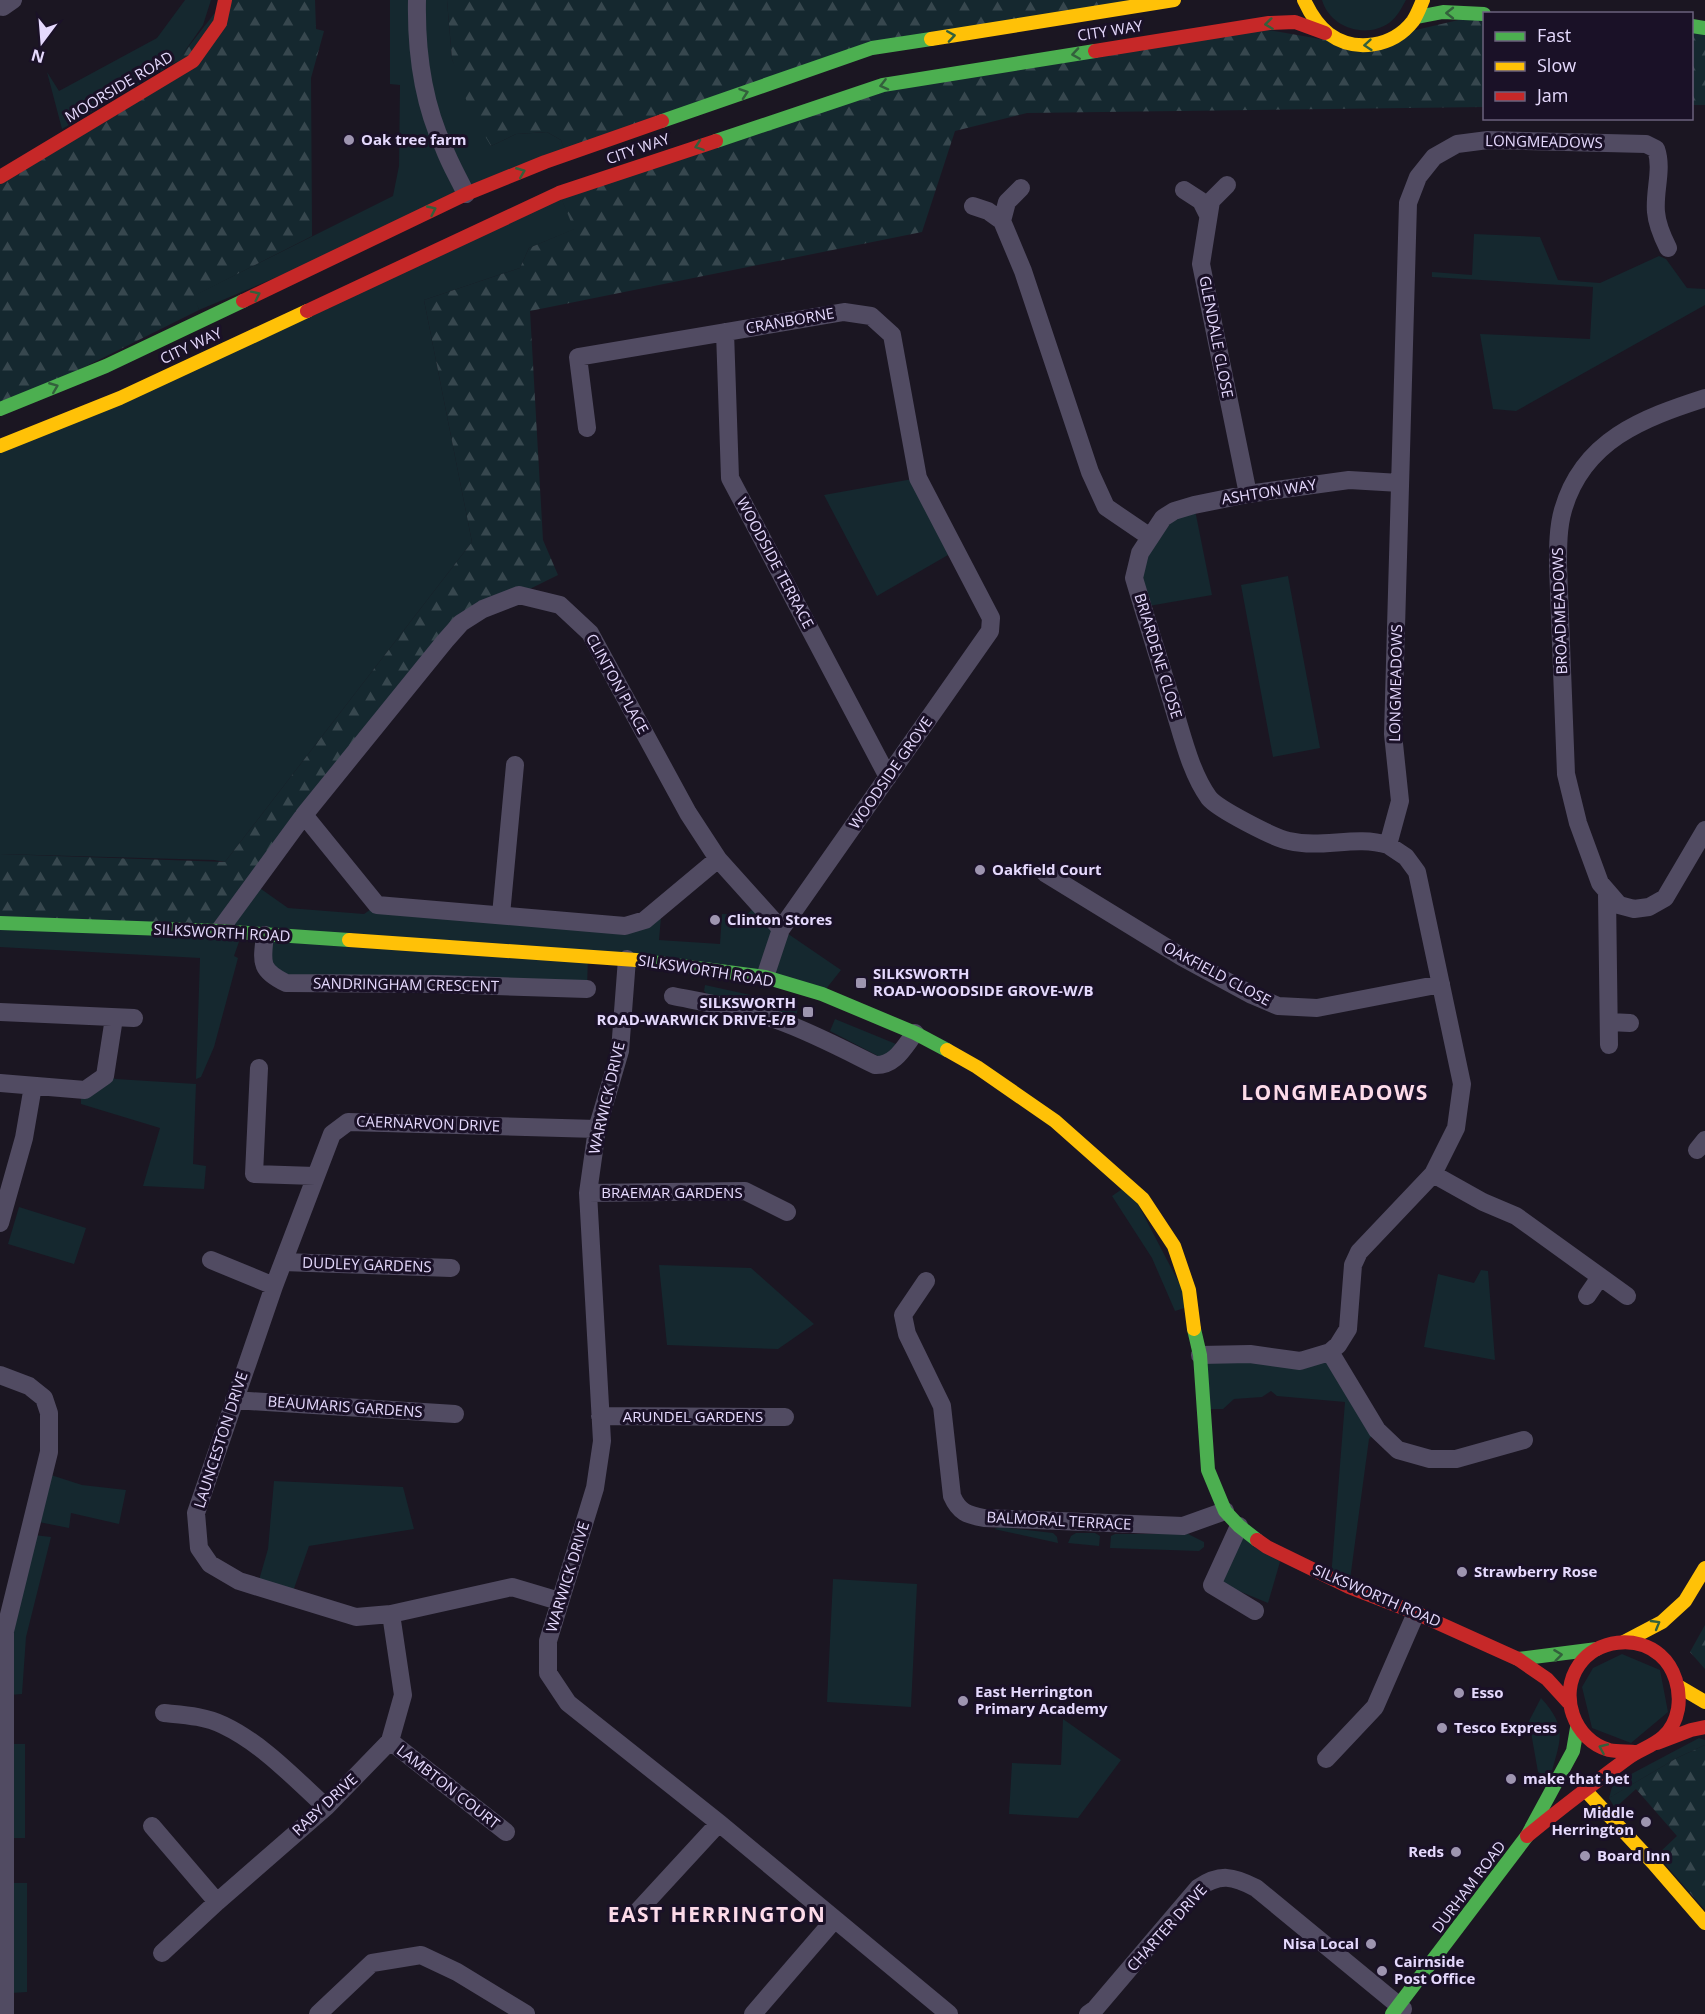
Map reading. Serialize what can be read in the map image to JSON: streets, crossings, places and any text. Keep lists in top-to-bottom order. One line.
{"streets":{"main road":["CITY WAY","MOORSIDE ROAD","SILKSWORTH ROAD","DURHAM ROAD"],"street":["LONGMEADOWS","CRANBORNE","GLENDALE CLOSE","ASHTON WAY","WOODSIDE TERRACE","BROADMEADOWS","BRIARDENE CLOSE","CLINTON PLACE","WOODSIDE GROVE","OAKFIELD CLOSE","SANDRINGHAM CRESCENT","WARWICK DRIVE","CAERNARVON DRIVE","BRAEMAR GARDENS","DUDLEY GARDENS","BEAUMARIS GARDENS","ARUNDEL GARDENS","LAUNCESTON DRIVE","BALMORAL TERRACE","LAMBTON COURT","RABY DRIVE","CHARTER DRIVE"]},"crossings":[["LONGMEADOWS","ASHTON WAY"],["LONGMEADOWS","BRIARDENE CLOSE"],["CRANBORNE","WOODSIDE TERRACE"],["CRANBORNE","WOODSIDE GROVE"],["GLENDALE CLOSE","ASHTON WAY"],["ASHTON WAY","BRIARDENE CLOSE"],["WOODSIDE TERRACE","WOODSIDE GROVE"],["CLINTON PLACE","WOODSIDE GROVE"],["CLINTON PLACE","SILKSWORTH ROAD"],["WOODSIDE GROVE","SILKSWORTH ROAD"],["SILKSWORTH ROAD","SANDRINGHAM CRESCENT"],["SILKSWORTH ROAD","WARWICK DRIVE"],["SILKSWORTH ROAD","BALMORAL TERRACE"],["SILKSWORTH ROAD","DURHAM ROAD"],["WARWICK DRIVE","CAERNARVON DRIVE"],["WARWICK DRIVE","BRAEMAR GARDENS"],["WARWICK DRIVE","ARUNDEL GARDENS"],["WARWICK DRIVE","LAUNCESTON DRIVE"],["CAERNARVON DRIVE","LAUNCESTON DRIVE"],["DUDLEY GARDENS","LAUNCESTON DRIVE"],["BEAUMARIS GARDENS","LAUNCESTON DRIVE"],["LAUNCESTON DRIVE","RABY DRIVE"],["LAMBTON COURT","RABY DRIVE"],["DURHAM ROAD","CHARTER DRIVE"]],"districts":["LONGMEADOWS","EAST HERRINGTON"],"places":{"other":["Oak tree farm","Oakfield Court","Clinton Stores","Strawberry Rose","Esso","East Herrington Primary Academy","Tesco Express","make that bet","Middle Herrington","Reds","Board Inn","Nisa Local","Cairnside Post Office"],"transit":["SILKSWORTH ROAD-WOODSIDE GROVE-W/B","SILKSWORTH ROAD-WARWICK DRIVE-E/B"]},"legend":["Fast","Slow","Jam"],"north":"bottom"}
